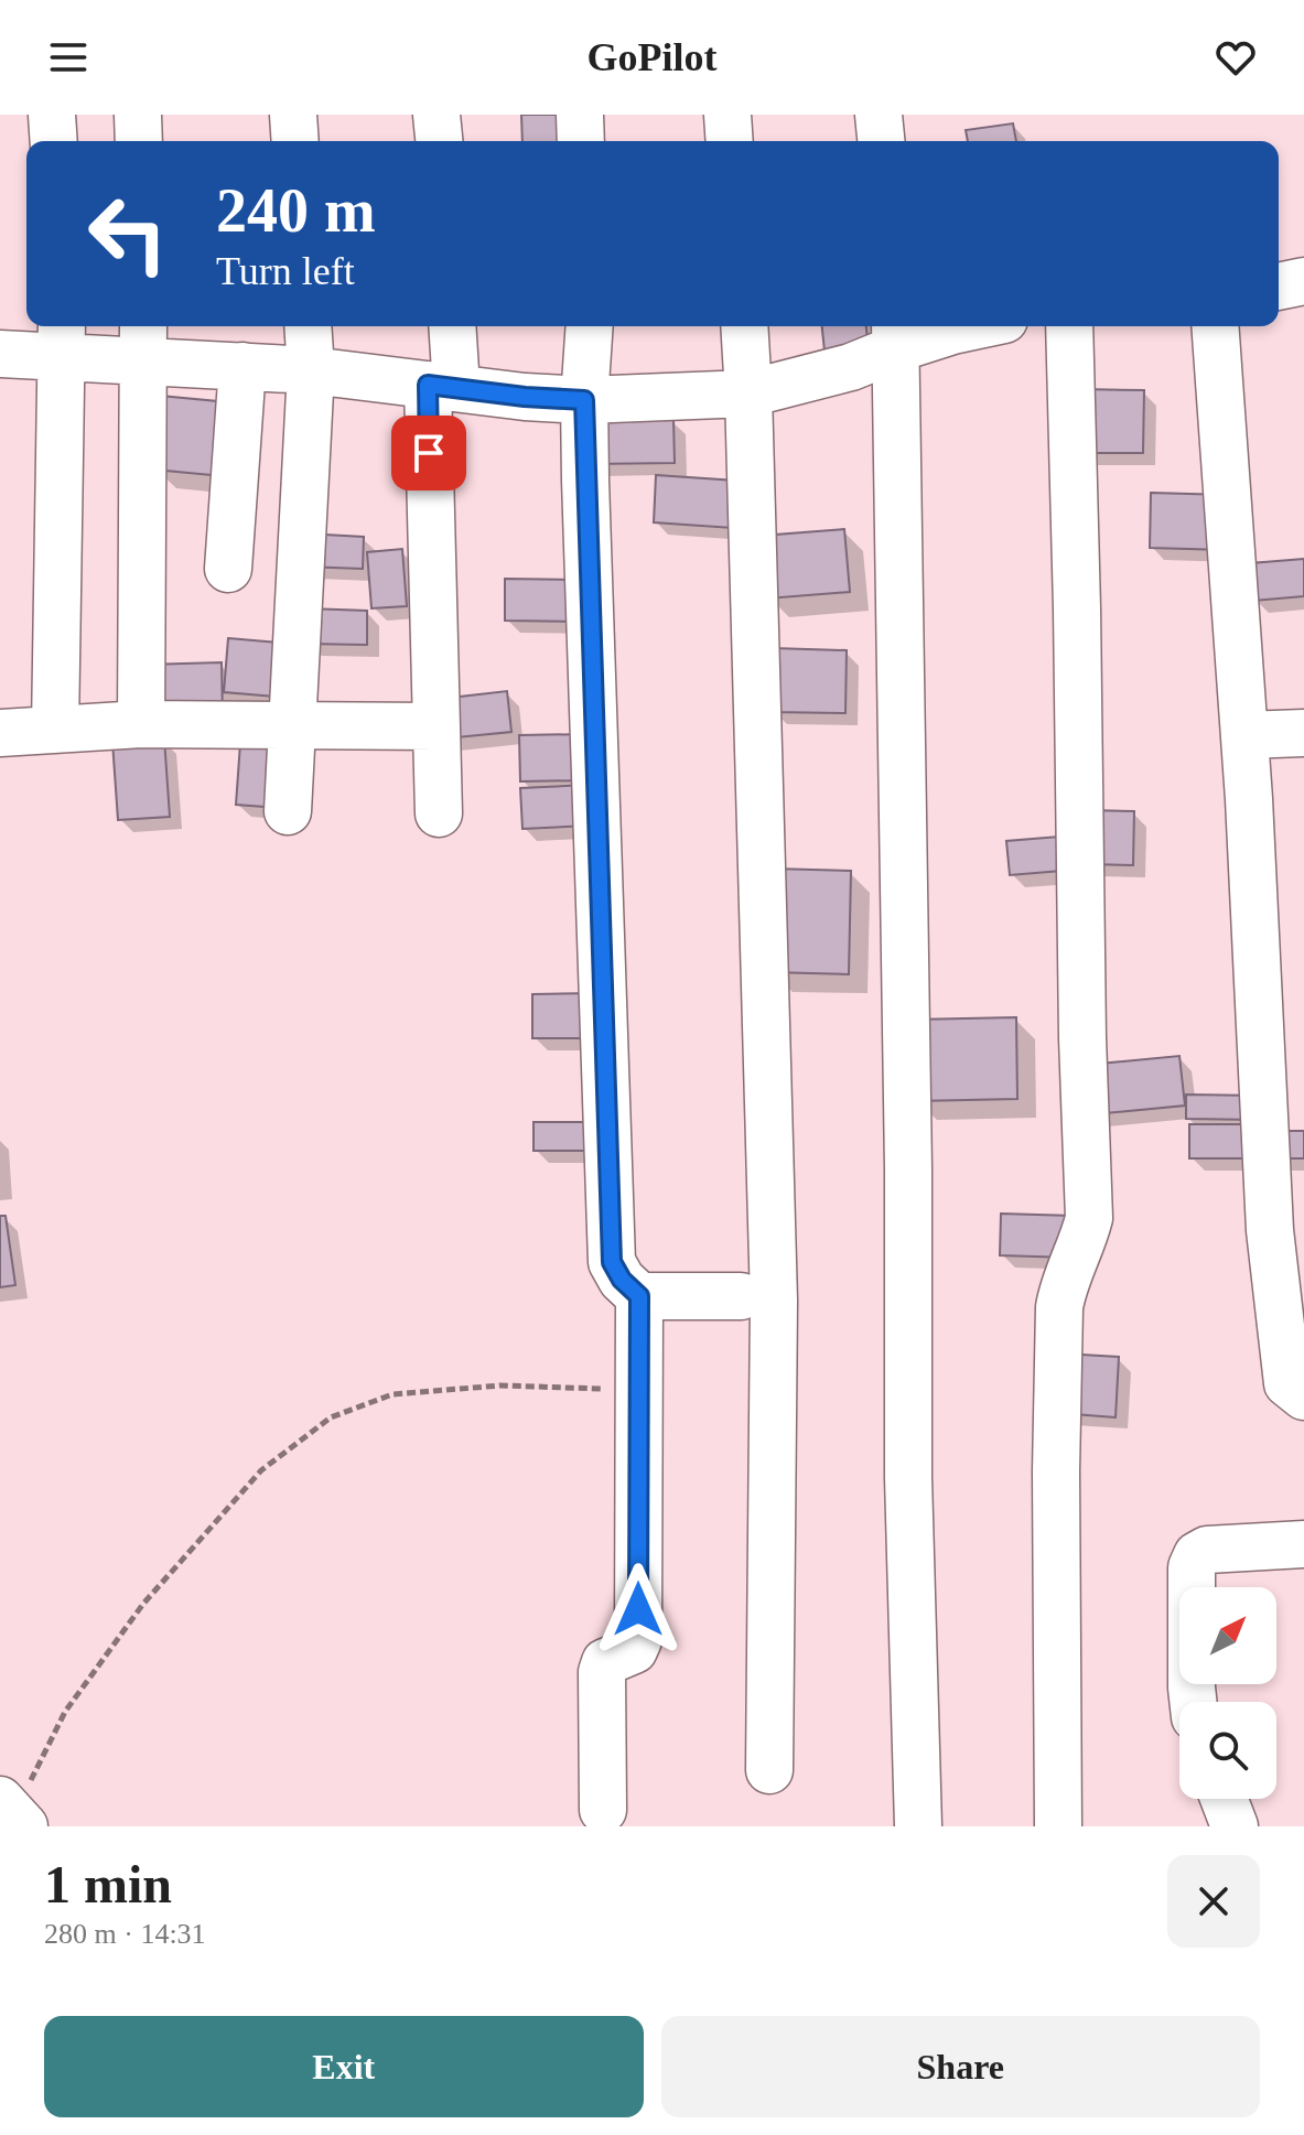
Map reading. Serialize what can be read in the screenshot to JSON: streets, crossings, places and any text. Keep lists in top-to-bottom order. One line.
{"north":"top right","page":{"header":"GoPilot","turn":["240 m","Turn left"],"heading":["1 min","280 m · 14:31"],"buttons":["Exit","Share"]}}
